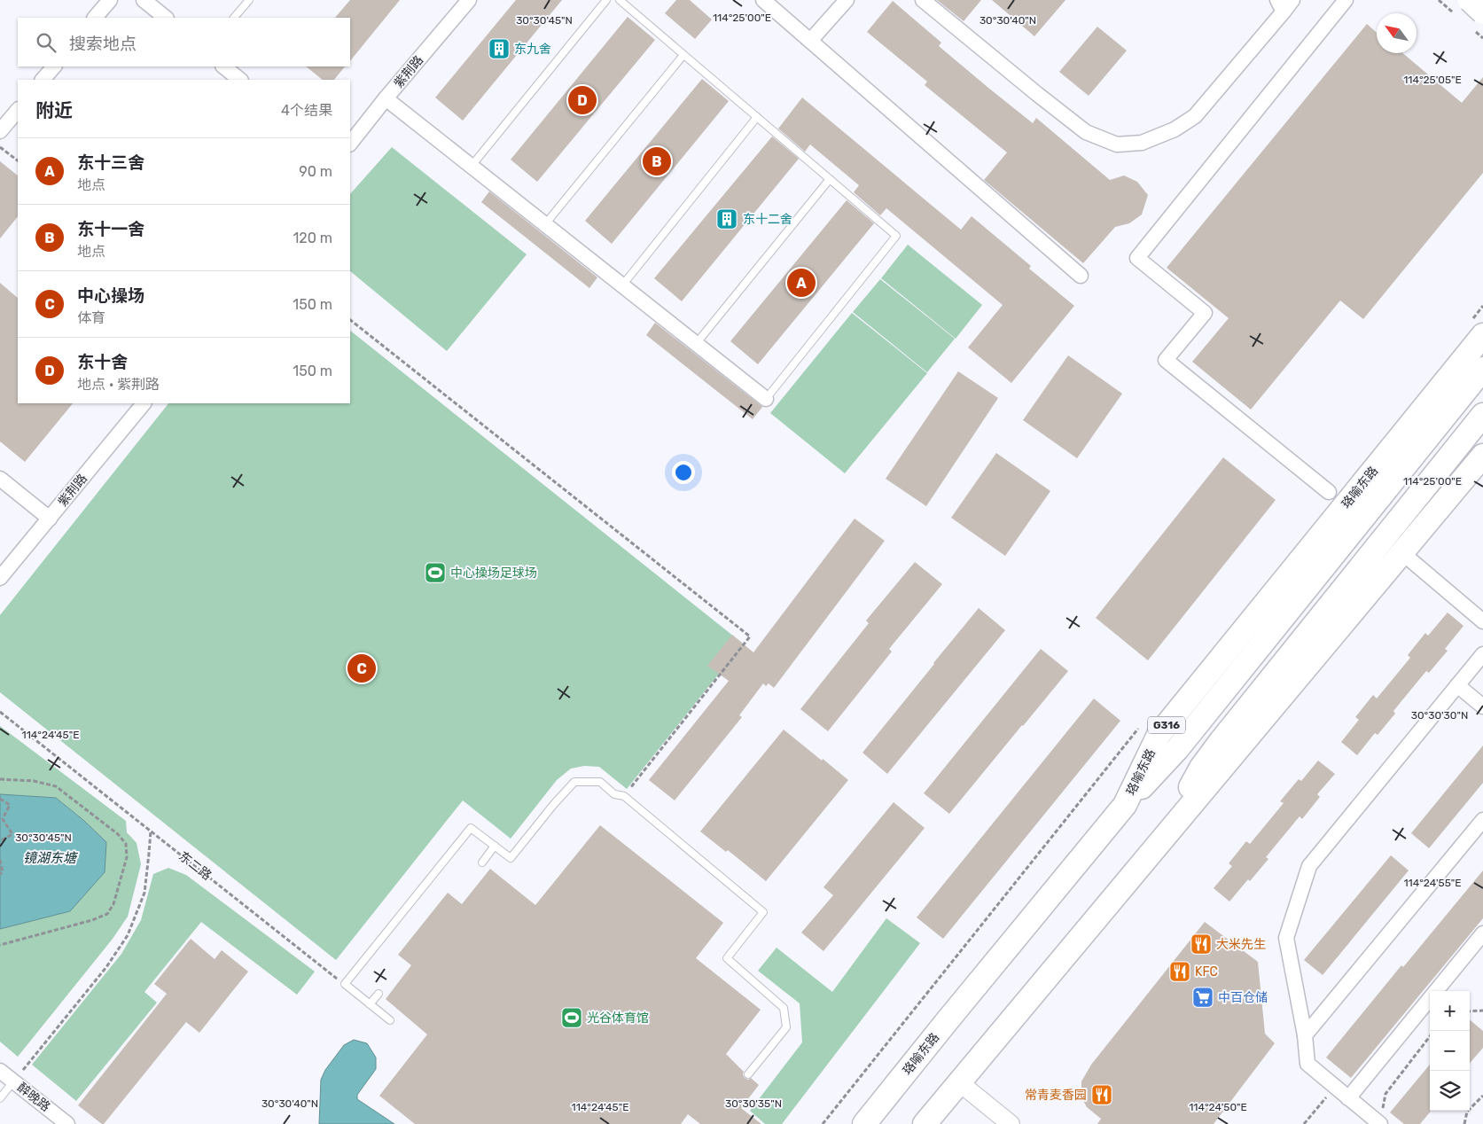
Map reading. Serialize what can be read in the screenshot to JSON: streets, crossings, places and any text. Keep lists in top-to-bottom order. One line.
{"streets":{"highway":["珞喻东路","G316"],"street":["紫荆路","醉晚路"],"path":["东二路"]},"water":["镜湖东塘"],"places":{"building":["东九舍","东十二舍"],"sports":["中心操场足球场","光谷体育馆"],"restaurant":["大米先生","KFC","常青麦香园"],"supermarket":["中百仓储"]},"north":"top left","page":{"search":"搜索地点","heading":["附近","4个结果"],"pins":["D","B","A","C"],"list":[{"mark":"A","name":"东十三舍","note":"地点","value":"90 m"},{"mark":"B","name":"东十一舍","note":"地点","value":"120 m"},{"mark":"C","name":"中心操场","note":"体育","value":"150 m"},{"mark":"D","name":"东十舍","note":"地点 · 紫荆路","value":"150 m"}],"map_buttons":["+","−"]},"coordinates":["114°25'00\"E","30°30'45\"N","30°30'40\"N","114°25'05\"E","30°30'30\"N","114°24'45\"E","114°24'55\"E","30°30'35\"N","114°24'50\"E"]}
